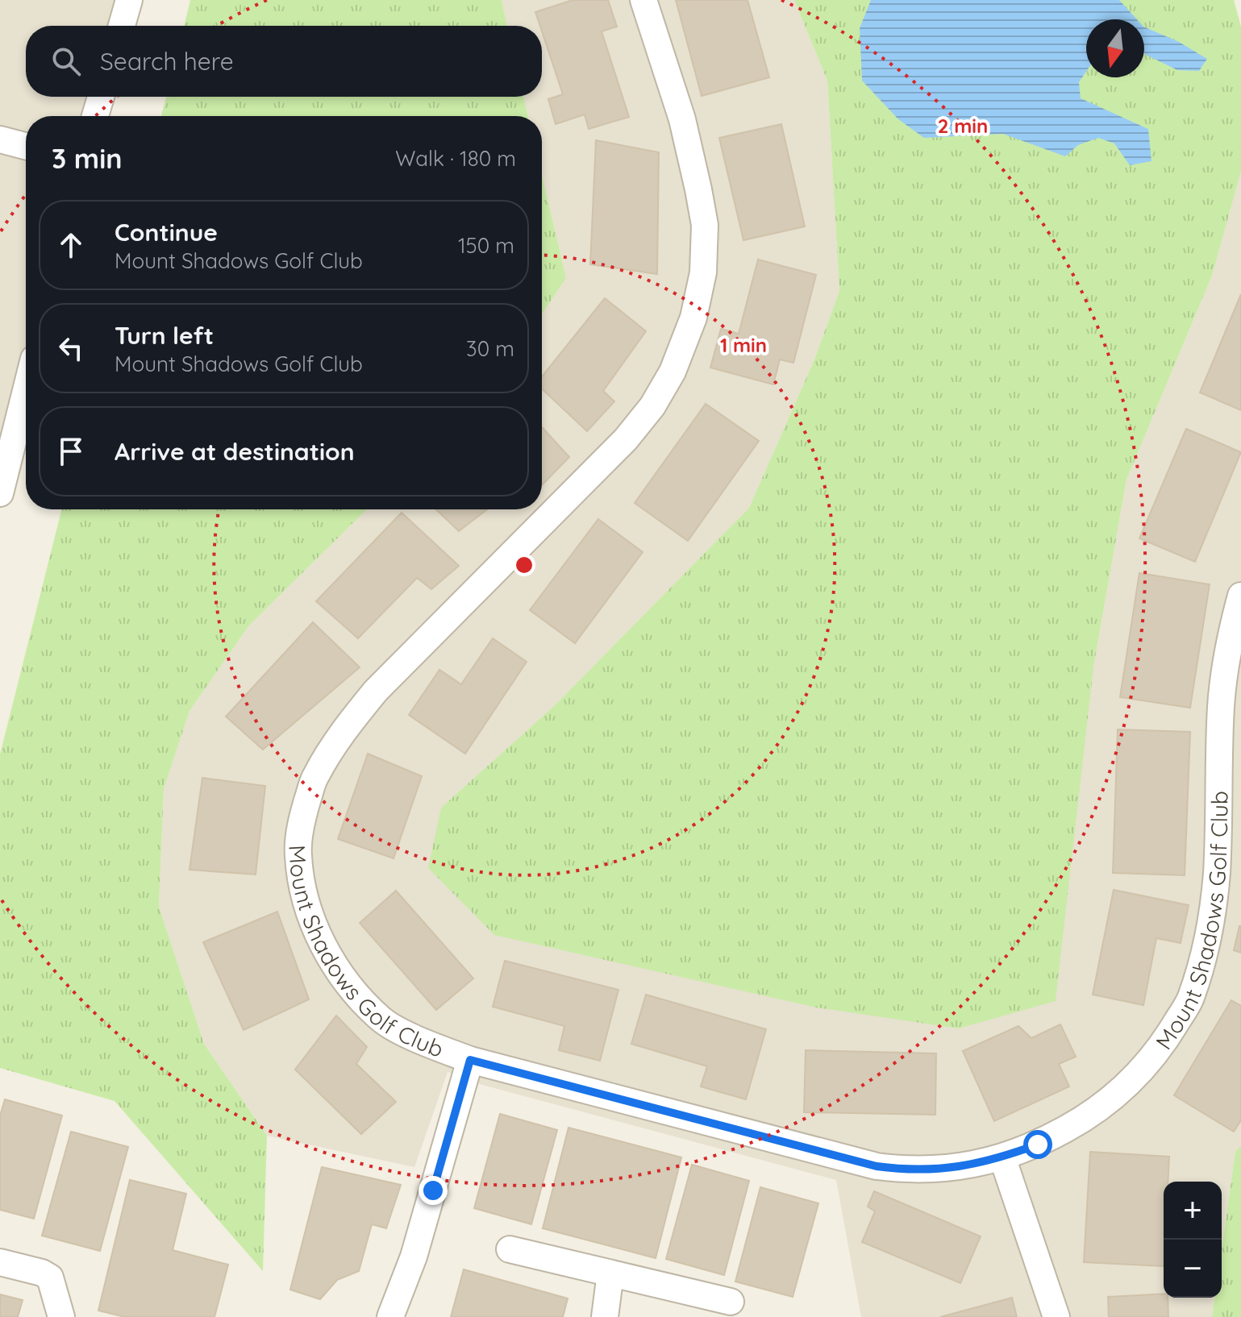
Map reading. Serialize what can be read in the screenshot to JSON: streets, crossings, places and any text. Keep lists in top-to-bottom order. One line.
{"streets":{"street":["Mount Shadows Golf Club"]},"north":"bottom","page":{"search":"Search here","heading":["3 min","Walk · 180 m"],"list":[["Continue","Mount Shadows Golf Club","150 m"],["Turn left","Mount Shadows Golf Club","30 m"],"Arrive at destination"],"map_buttons":["+","−"]},"rings":["2 min","1 min"]}
